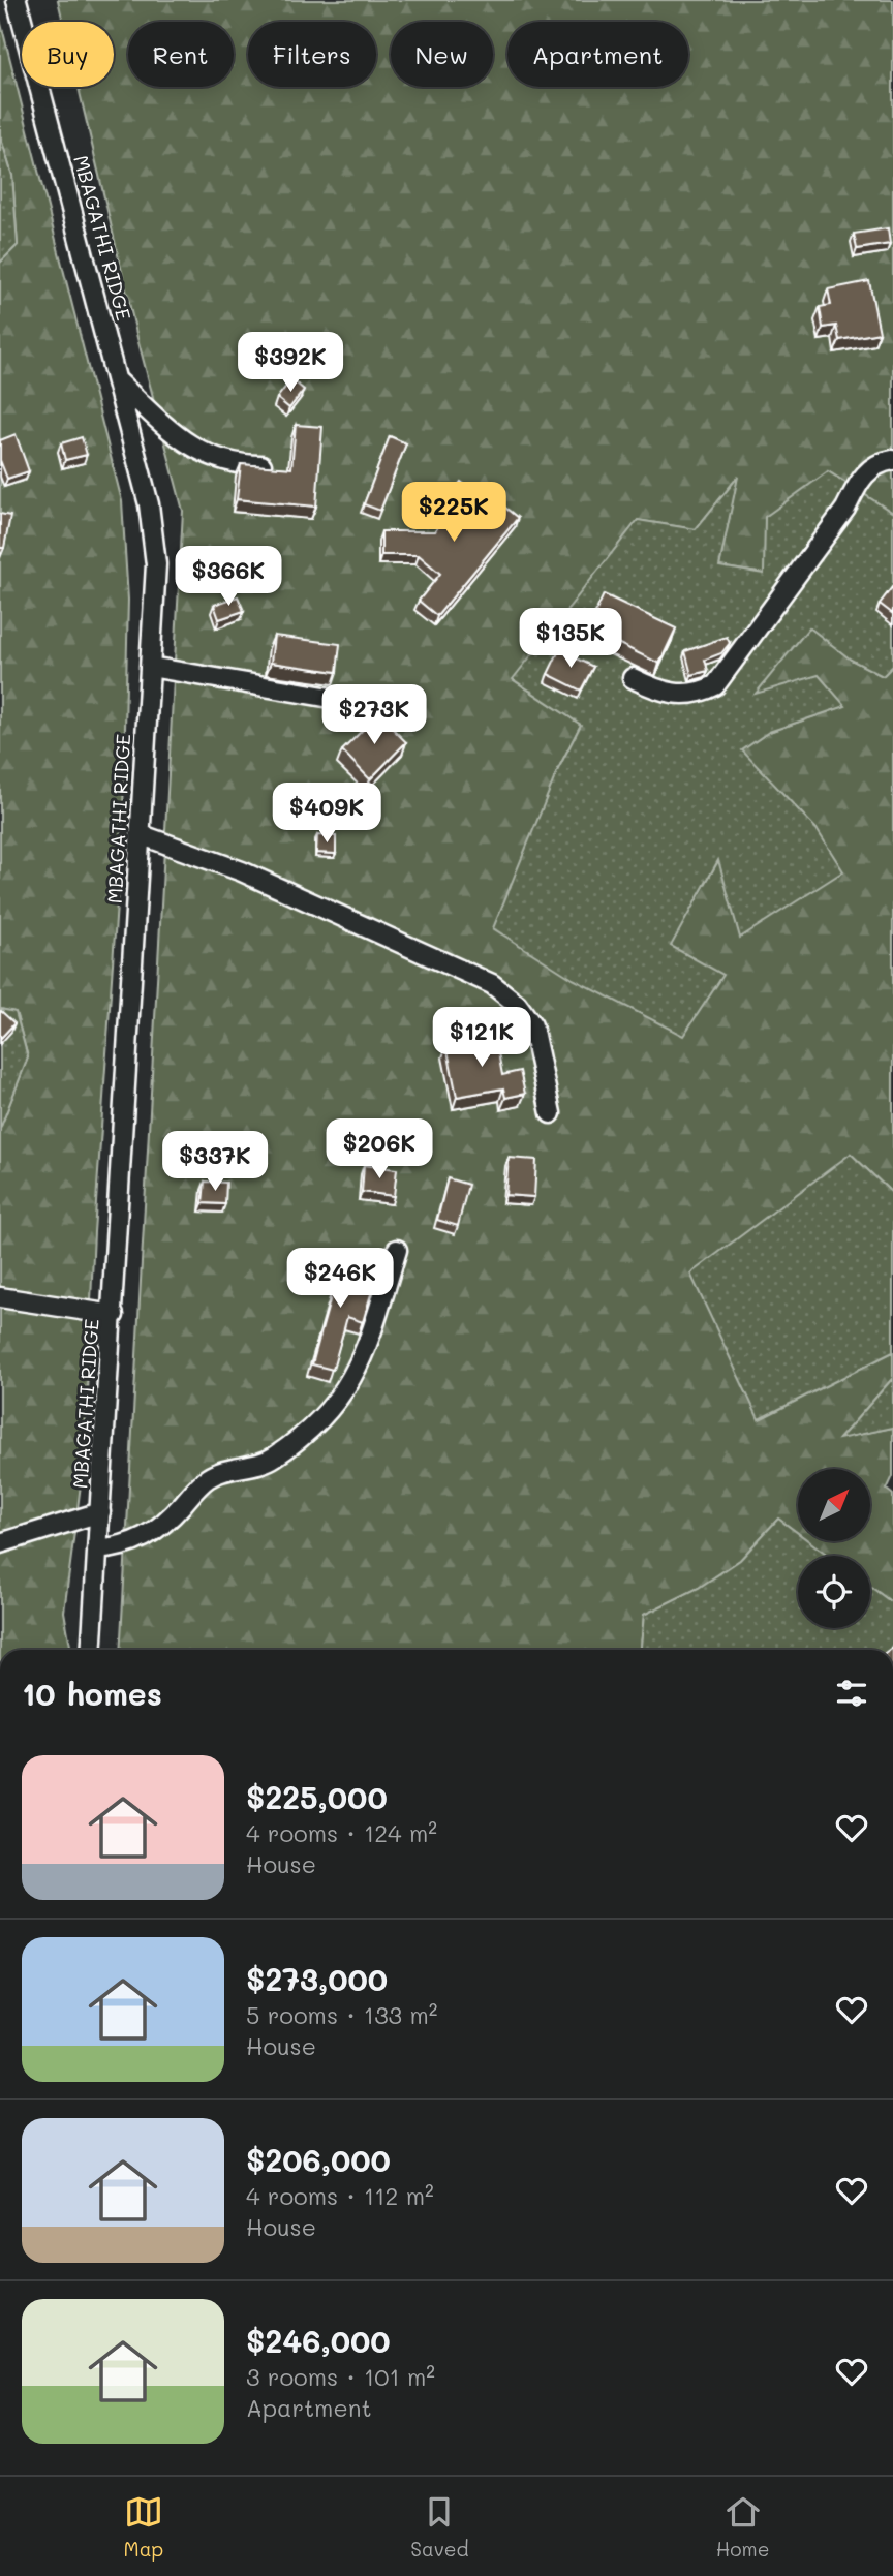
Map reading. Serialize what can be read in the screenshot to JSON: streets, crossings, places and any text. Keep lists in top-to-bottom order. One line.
{"streets":{"street":["MBAGATHI RIDGE"]},"north":"top right","page":{"chip":["Buy","Rent","Filters","New","Apartment"],"price":["$392K","$225K","$366K","$135K","$273K","$409K","$121K","$206K","$337K","$246K"],"heading":"10 homes","list":[{"name":"$225,000","note":"4 rooms · 124 m² · House"},{"name":"$273,000","note":"5 rooms · 133 m² · House"},{"name":"$206,000","note":"4 rooms · 112 m² · House"},{"name":"$246,000","note":"3 rooms · 101 m² · Apartment"}],"tabs":["Map","Saved","Home"]}}
